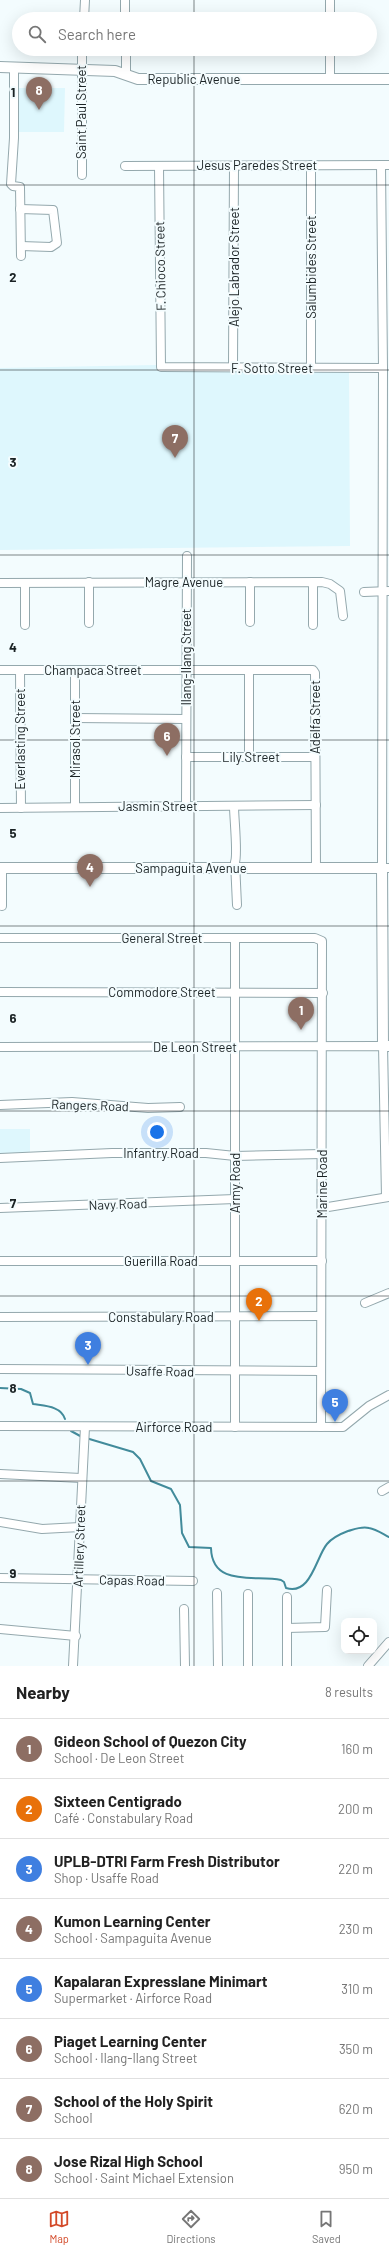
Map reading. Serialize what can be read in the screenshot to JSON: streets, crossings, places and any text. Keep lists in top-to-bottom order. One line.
{"streets":{"main road":["Republic Avenue","Sampaguita Avenue"],"street":["Saint Paul Street","Jesus Paredes Street","F. Chioco Street","Alejo Labrador Street","Salumbides Street","F. Sotto Street","Magre Avenue","Ilang-Ilang Street","Champaca Street","Adelfa Street","Everlasting Street","Mirasol Street","Lily Street","Jasmin Street","General Street","Commodore Street","De Leon Street","Rangers Road","Infantry Road","Army Road","Marine Road","Navy Road","Guerilla Road","Constabulary Road","Usaffe Road","Airforce Road","Artillery Street","Capas Road"]},"crossings":[["Republic Avenue","Saint Paul Street"],["Jesus Paredes Street","F. Chioco Street"],["Jesus Paredes Street","Alejo Labrador Street"],["Jesus Paredes Street","Salumbides Street"],["F. Chioco Street","F. Sotto Street"],["Alejo Labrador Street","F. Sotto Street"],["Salumbides Street","F. Sotto Street"],["Magre Avenue","Ilang-Ilang Street"],["Ilang-Ilang Street","Champaca Street"],["Ilang-Ilang Street","Adelfa Street"],["Ilang-Ilang Street","Lily Street"],["Ilang-Ilang Street","Jasmin Street"],["Champaca Street","Adelfa Street"],["Champaca Street","Everlasting Street"],["Champaca Street","Mirasol Street"],["Adelfa Street","Lily Street"],["Adelfa Street","Jasmin Street"],["Adelfa Street","Sampaguita Avenue"],["Everlasting Street","Jasmin Street"],["Mirasol Street","Jasmin Street"],["General Street","Army Road"],["General Street","Marine Road"],["Commodore Street","Army Road"],["Commodore Street","Marine Road"],["De Leon Street","Army Road"],["De Leon Street","Marine Road"],["Infantry Road","Army Road"],["Infantry Road","Marine Road"],["Army Road","Navy Road"],["Army Road","Guerilla Road"],["Army Road","Constabulary Road"],["Army Road","Usaffe Road"],["Army Road","Airforce Road"],["Marine Road","Guerilla Road"],["Marine Road","Constabulary Road"],["Marine Road","Usaffe Road"],["Marine Road","Airforce Road"],["Airforce Road","Artillery Street"],["Artillery Street","Capas Road"]],"page":{"search":"Search here","pins":["8","7","6","4","1","2","3","5"],"heading":["Nearby","8 results"],"list":[{"mark":"1","name":"Gideon School of Quezon City","note":"School · De Leon Street","value":"160 m"},{"mark":"2","name":"Sixteen Centigrado","note":"Café · Constabulary Road","value":"200 m"},{"mark":"3","name":"UPLB-DTRI Farm Fresh Distributor","note":"Shop · Usaffe Road","value":"220 m"},{"mark":"4","name":"Kumon Learning Center","note":"School · Sampaguita Avenue","value":"230 m"},{"mark":"5","name":"Kapalaran Expresslane Minimart","note":"Supermarket · Airforce Road","value":"310 m"},{"mark":"6","name":"Piaget Learning Center","note":"School · Ilang-Ilang Street","value":"350 m"},{"mark":"7","name":"School of the Holy Spirit","note":"School","value":"620 m"},{"mark":"8","name":"Jose Rizal High School","note":"School · Saint Michael Extension","value":"950 m"}],"nav":["Map","Directions","Saved"]},"grid":{"rows":["1","2","3","4","5","6","7","8","9"]}}
